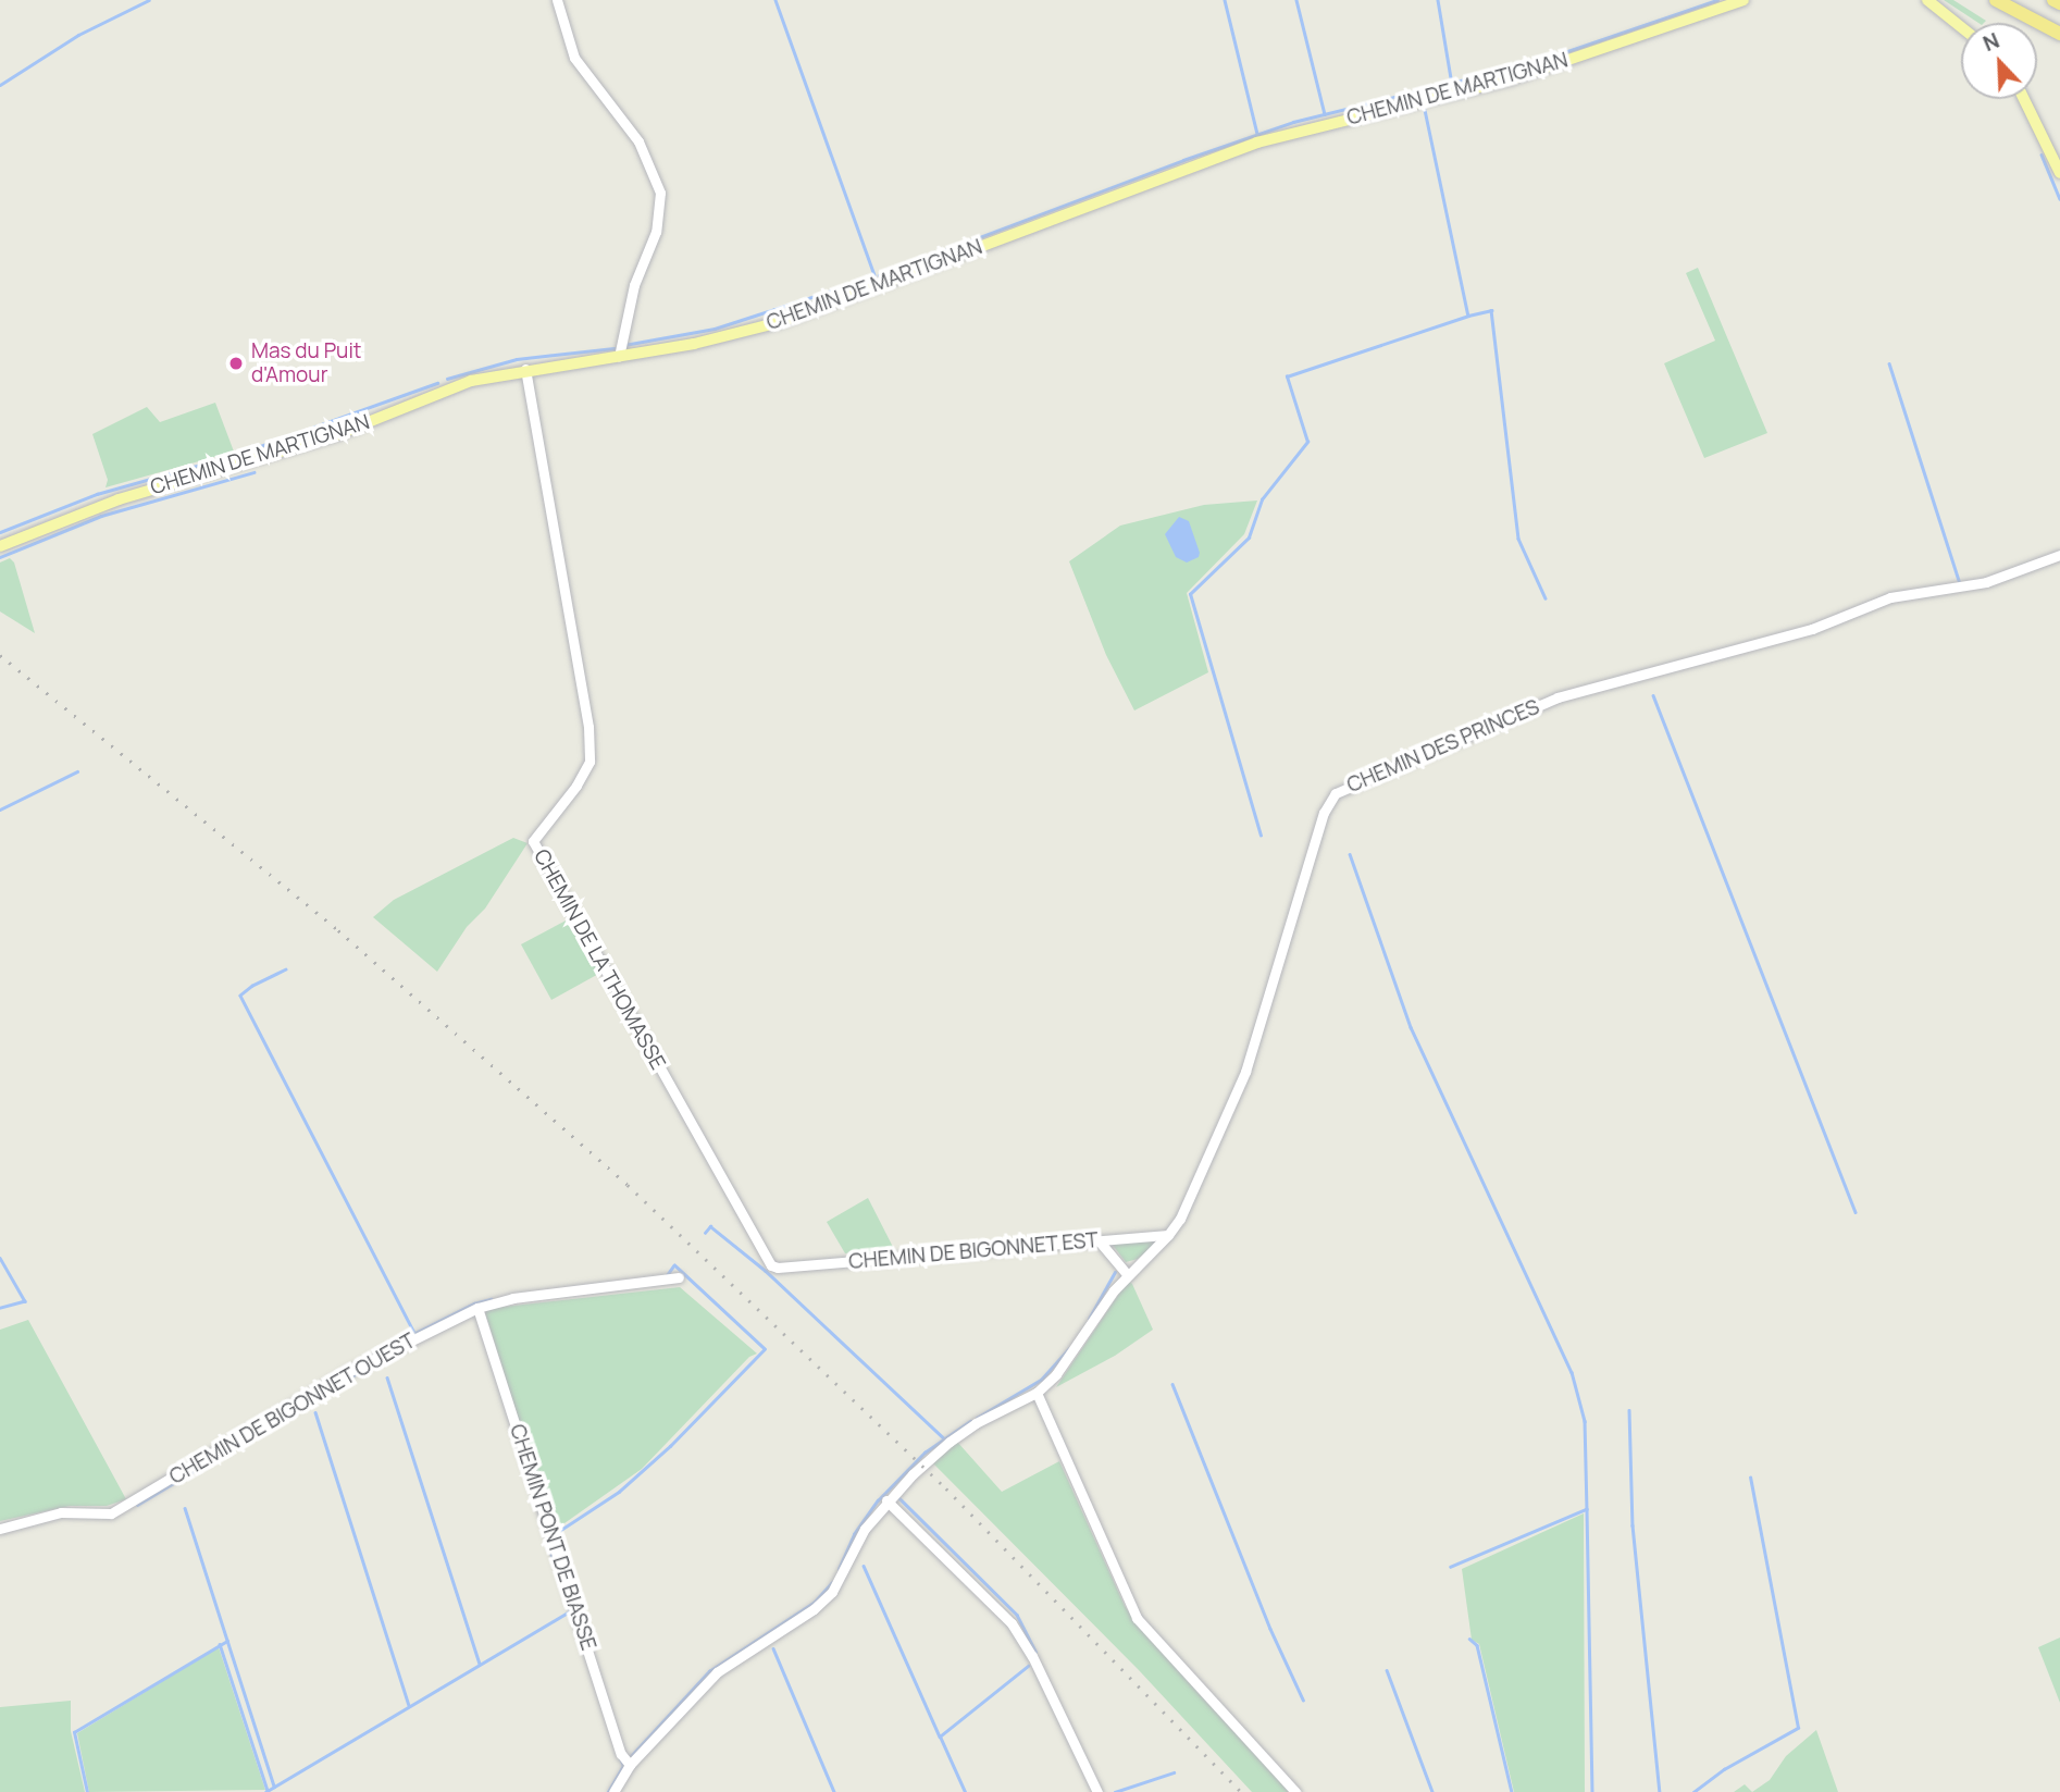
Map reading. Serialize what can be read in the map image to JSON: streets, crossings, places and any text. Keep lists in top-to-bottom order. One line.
{"streets":{"main road":["CHEMIN DE MARTIGNAN"],"street":["CHEMIN DES PRINCES","CHEMIN DE LA THOMASSE","CHEMIN DE BIGONNET EST","CHEMIN DE BIGONNET OUEST","CHEMIN PONT DE BIASSE"]},"crossings":[["CHEMIN DE MARTIGNAN","CHEMIN DE LA THOMASSE"],["CHEMIN DES PRINCES","CHEMIN DE BIGONNET EST"],["CHEMIN DES PRINCES","CHEMIN PONT DE BIASSE"],["CHEMIN DE LA THOMASSE","CHEMIN DE BIGONNET EST"],["CHEMIN DE BIGONNET OUEST","CHEMIN PONT DE BIASSE"]],"places":["Mas du Puit d'Amour"],"north":"top left"}
